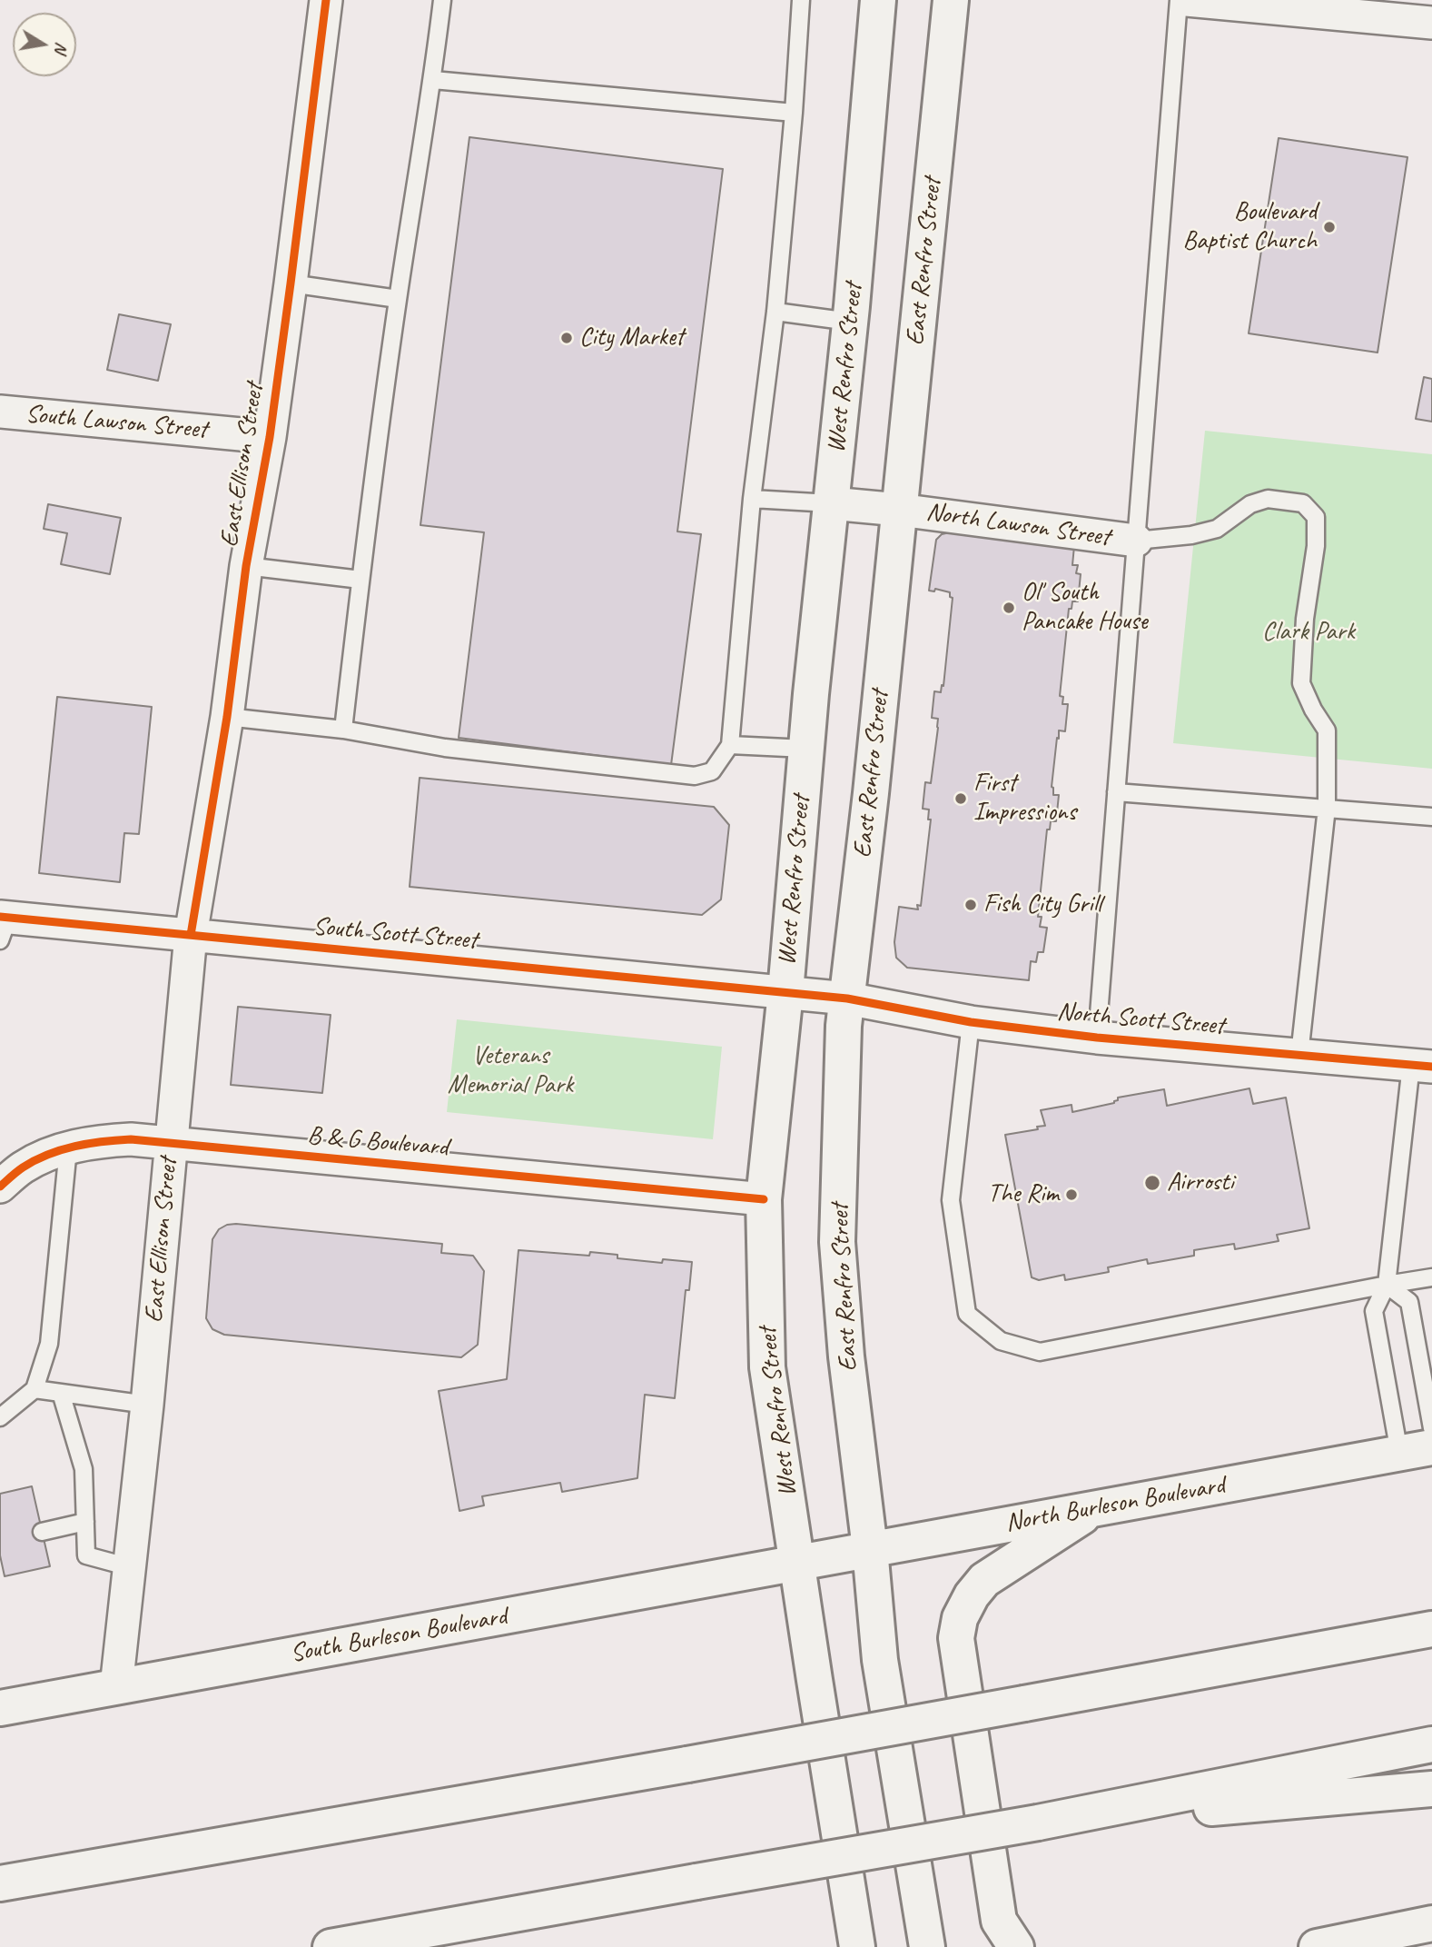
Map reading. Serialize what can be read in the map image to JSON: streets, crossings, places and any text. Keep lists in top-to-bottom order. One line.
{"streets":{"main road":["East Renfro Street","West Renfro Street","North Burleson Boulevard","South Burleson Boulevard"],"street":["South Lawson Street","East Ellison Street","North Lawson Street","South Scott Street","North Scott Street","B & G Boulevard"]},"crossings":[["East Renfro Street","North Lawson Street"],["East Renfro Street","South Scott Street"],["East Renfro Street","North Scott Street"],["East Renfro Street","North Burleson Boulevard"],["West Renfro Street","North Lawson Street"],["West Renfro Street","South Scott Street"],["West Renfro Street","B & G Boulevard"],["West Renfro Street","North Burleson Boulevard"],["West Renfro Street","South Burleson Boulevard"],["South Lawson Street","East Ellison Street"],["East Ellison Street","South Scott Street"],["East Ellison Street","B & G Boulevard"],["East Ellison Street","South Burleson Boulevard"],["South Scott Street","North Scott Street"],["North Burleson Boulevard","South Burleson Boulevard"]],"parks":["Clark Park","Veterans Memorial Park"],"places":["Boulevard Baptist Church","City Market","Ol' South Pancake House","First Impressions","Fish City Grill","Airrosti","The Rim"],"north":"right"}
